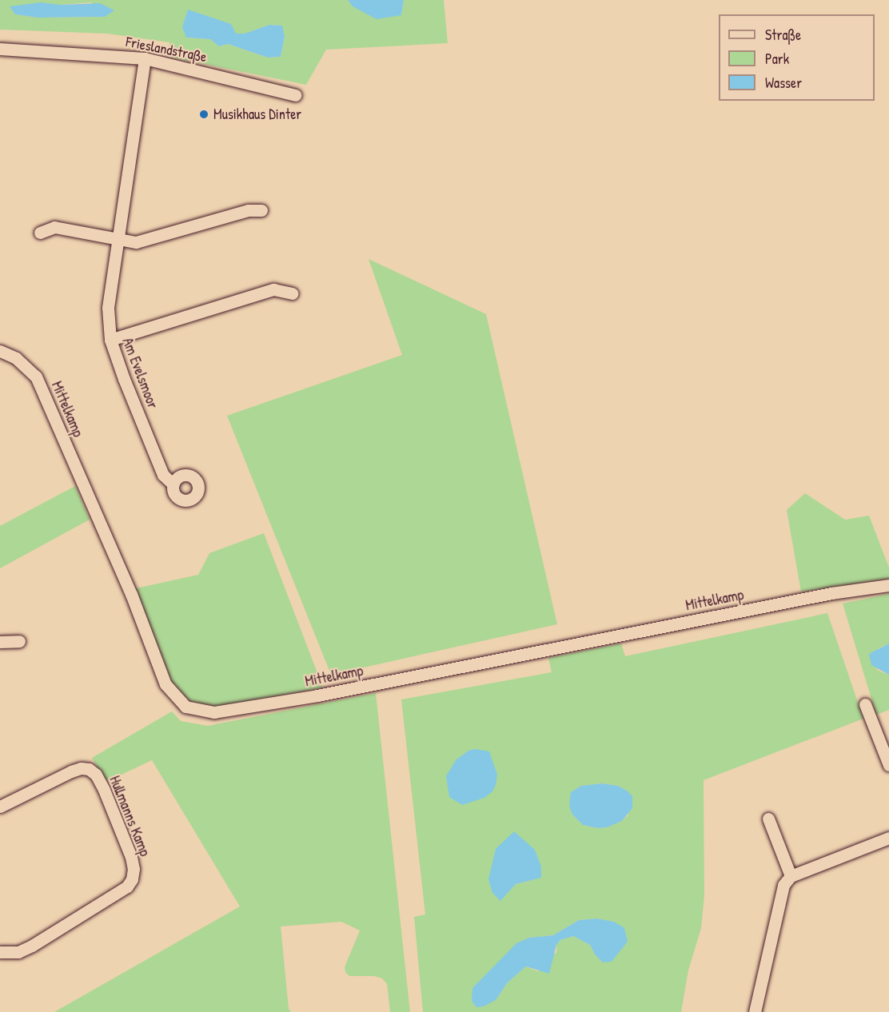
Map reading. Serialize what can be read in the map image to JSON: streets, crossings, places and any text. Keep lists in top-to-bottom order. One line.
{"streets":{"street":["Frieslandstraße","Am Evelsmoor","Mittelkamp","Hullmanns Kamp"]},"crossings":[["Frieslandstraße","Am Evelsmoor"]],"places":["Musikhaus Dinter"],"legend":["Straße","Park","Wasser"]}
